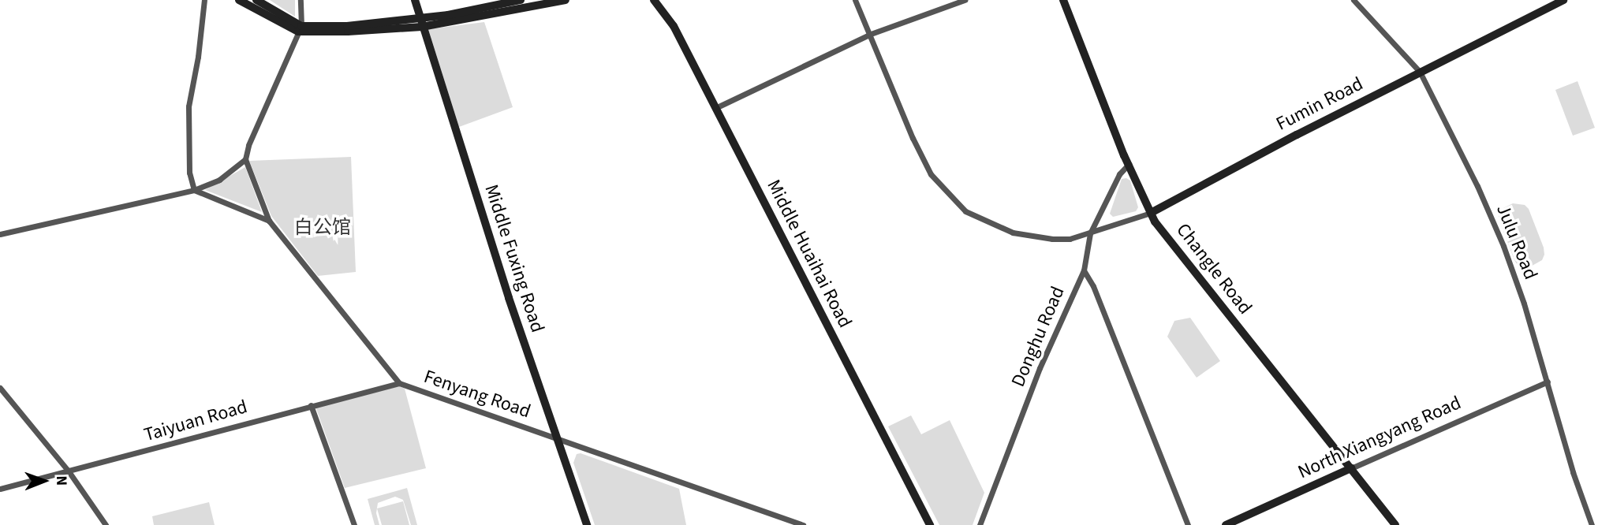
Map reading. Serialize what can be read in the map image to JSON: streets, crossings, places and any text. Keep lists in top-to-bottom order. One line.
{"streets":{"main road":["Fumin Road","Middle Huaihai Road","Middle Fuxing Road","Changle Road","North Xiangyang Road"],"street":["Julu Road","Donghu Road","Fenyang Road","Taiyuan Road"]},"crossings":[["Fumin Road","Julu Road"],["Fumin Road","Changle Road"],["Fumin Road","Donghu Road"],["Julu Road","North Xiangyang Road"],["Middle Fuxing Road","Fenyang Road"],["Changle Road","Donghu Road"],["Changle Road","North Xiangyang Road"],["Fenyang Road","Taiyuan Road"]],"parks":["白公馆"],"north":"right"}
